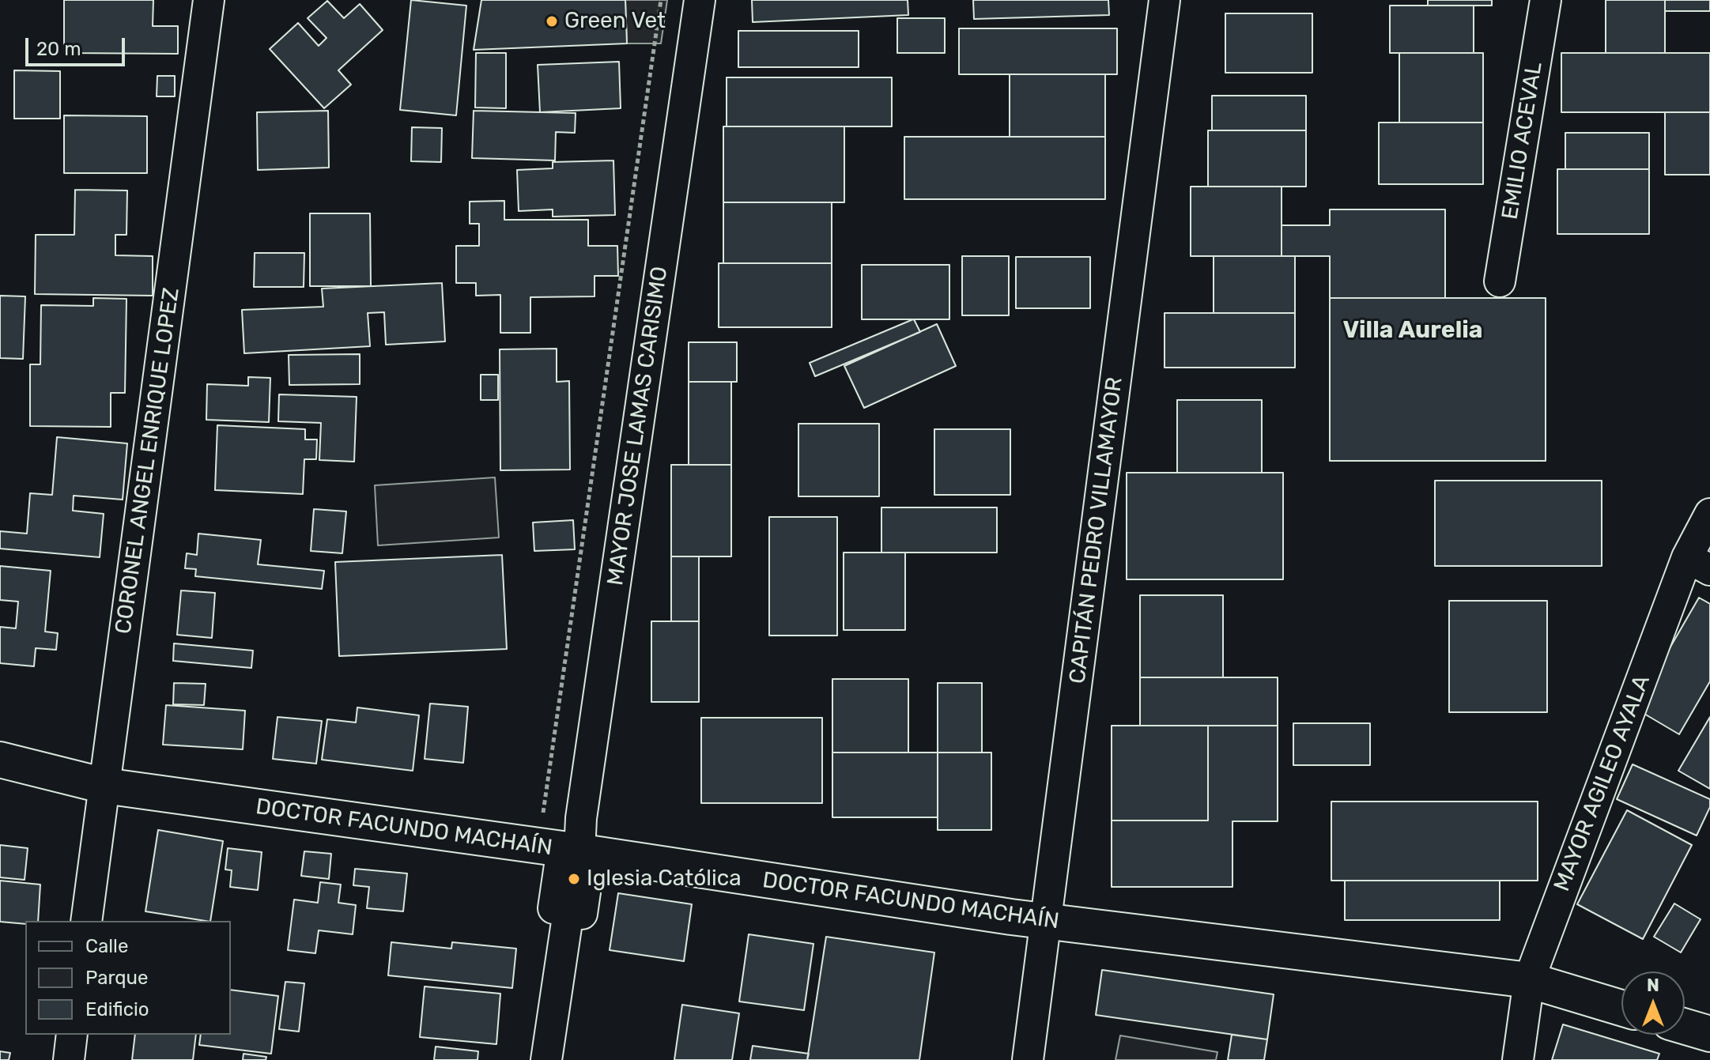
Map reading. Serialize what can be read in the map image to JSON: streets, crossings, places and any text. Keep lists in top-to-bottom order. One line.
{"streets":{"main road":["DOCTOR FACUNDO MACHAÍN"],"street":["EMILIO ACEVAL","MAYOR JOSE LAMAS CARISIMO","CORONEL ANGEL ENRIQUE LOPEZ","CAPITÁN PEDRO VILLAMAYOR","MAYOR AGILEO AYALA"]},"crossings":[["MAYOR JOSE LAMAS CARISIMO","DOCTOR FACUNDO MACHAÍN"],["CORONEL ANGEL ENRIQUE LOPEZ","DOCTOR FACUNDO MACHAÍN"],["CAPITÁN PEDRO VILLAMAYOR","DOCTOR FACUNDO MACHAÍN"],["MAYOR AGILEO AYALA","DOCTOR FACUNDO MACHAÍN"]],"districts":["Villa Aurelia"],"places":["Green Vet","Iglesia Católica"],"legend":["Calle","Parque","Edificio"],"scale_bar":"20 m","north":"top"}
